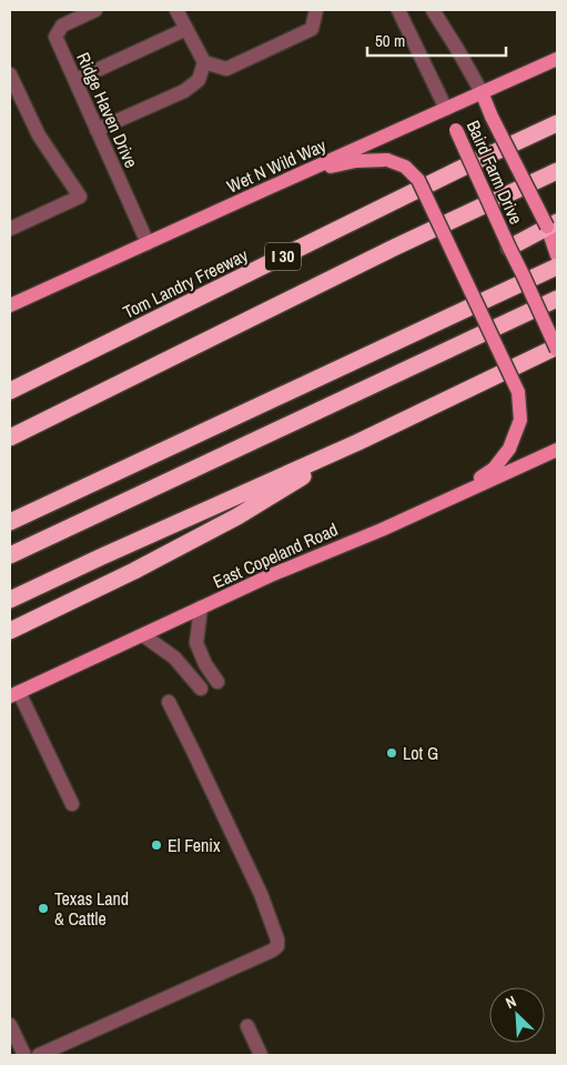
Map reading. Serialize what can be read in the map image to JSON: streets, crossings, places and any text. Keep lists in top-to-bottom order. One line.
{"streets":{"highway":["I 30","Tom Landry Freeway"],"main road":["Wet N Wild Way","Baird Farm Drive","East Copeland Road"],"street":["Ridge Haven Drive"]},"crossings":[["Ridge Haven Drive","Wet N Wild Way"],["Wet N Wild Way","Baird Farm Drive"]],"places":["Lot G","El Fenix","Texas Land & Cattle"],"scale_bar":"50 m","north":"top left"}
